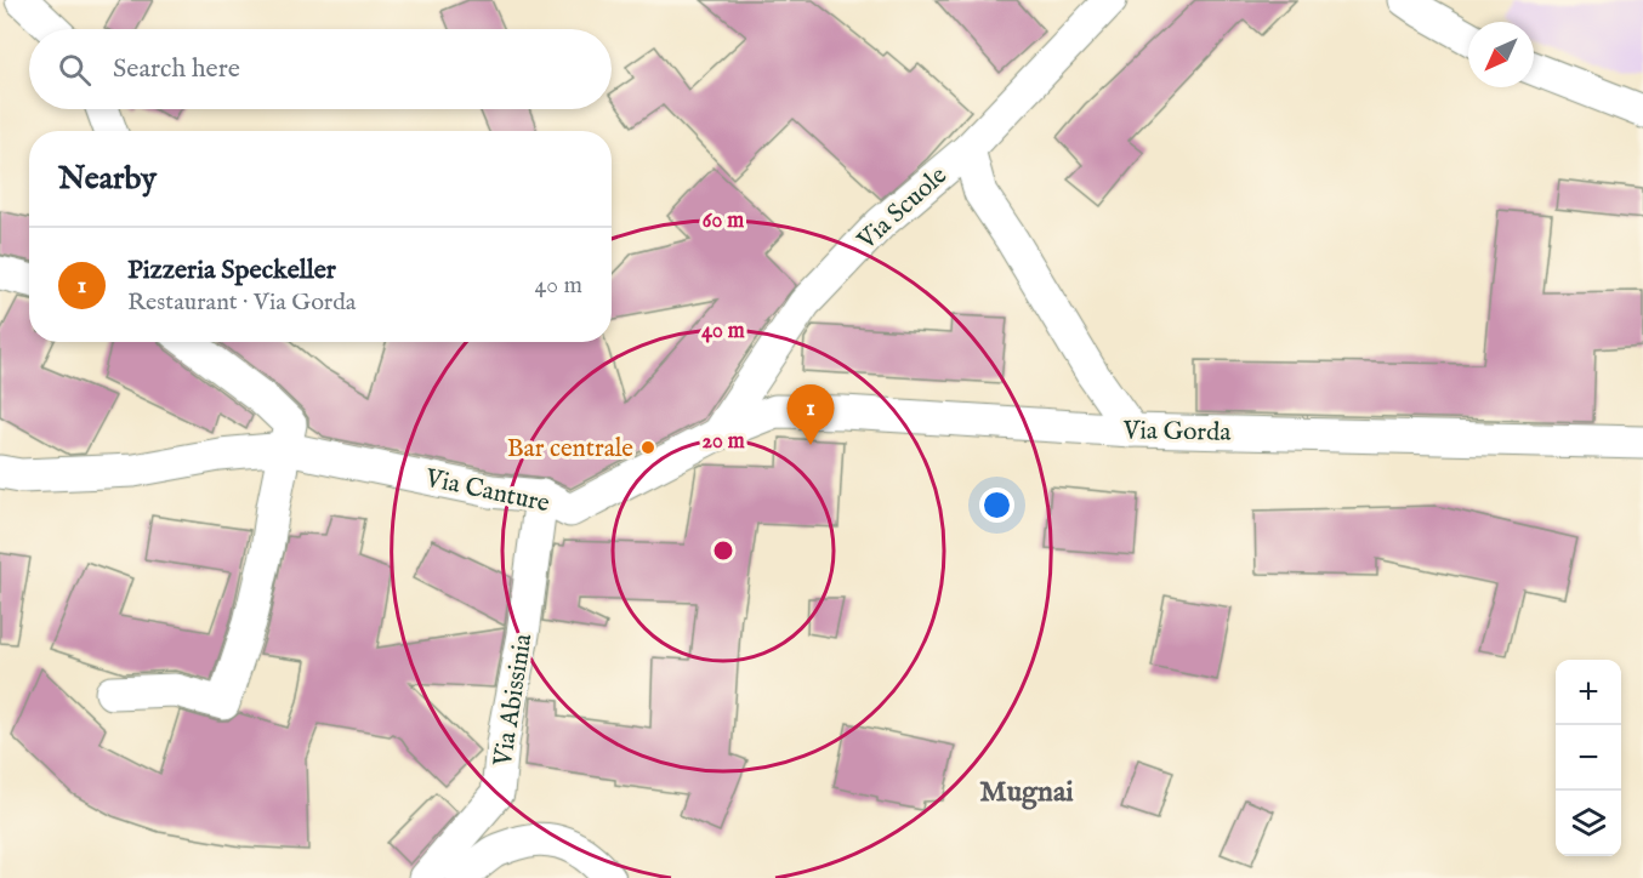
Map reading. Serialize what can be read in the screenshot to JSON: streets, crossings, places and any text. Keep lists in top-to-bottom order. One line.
{"streets":{"street":["Via Scuole","Via Gorda","Via Canture","Via Abissinia"]},"crossings":[["Via Scuole","Via Gorda"],["Via Scuole","Via Canture"],["Via Gorda","Via Canture"],["Via Canture","Via Abissinia"]],"districts":["Mugnai"],"places":["Bar centrale"],"north":"bottom left","page":{"search":"Search here","heading":"Nearby","list":[{"mark":"1","name":"Pizzeria Speckeller","note":"Restaurant · Via Gorda","value":"40 m"}],"pins":"1","map_buttons":["+","−"]},"rings":["60 m","40 m","20 m"]}
